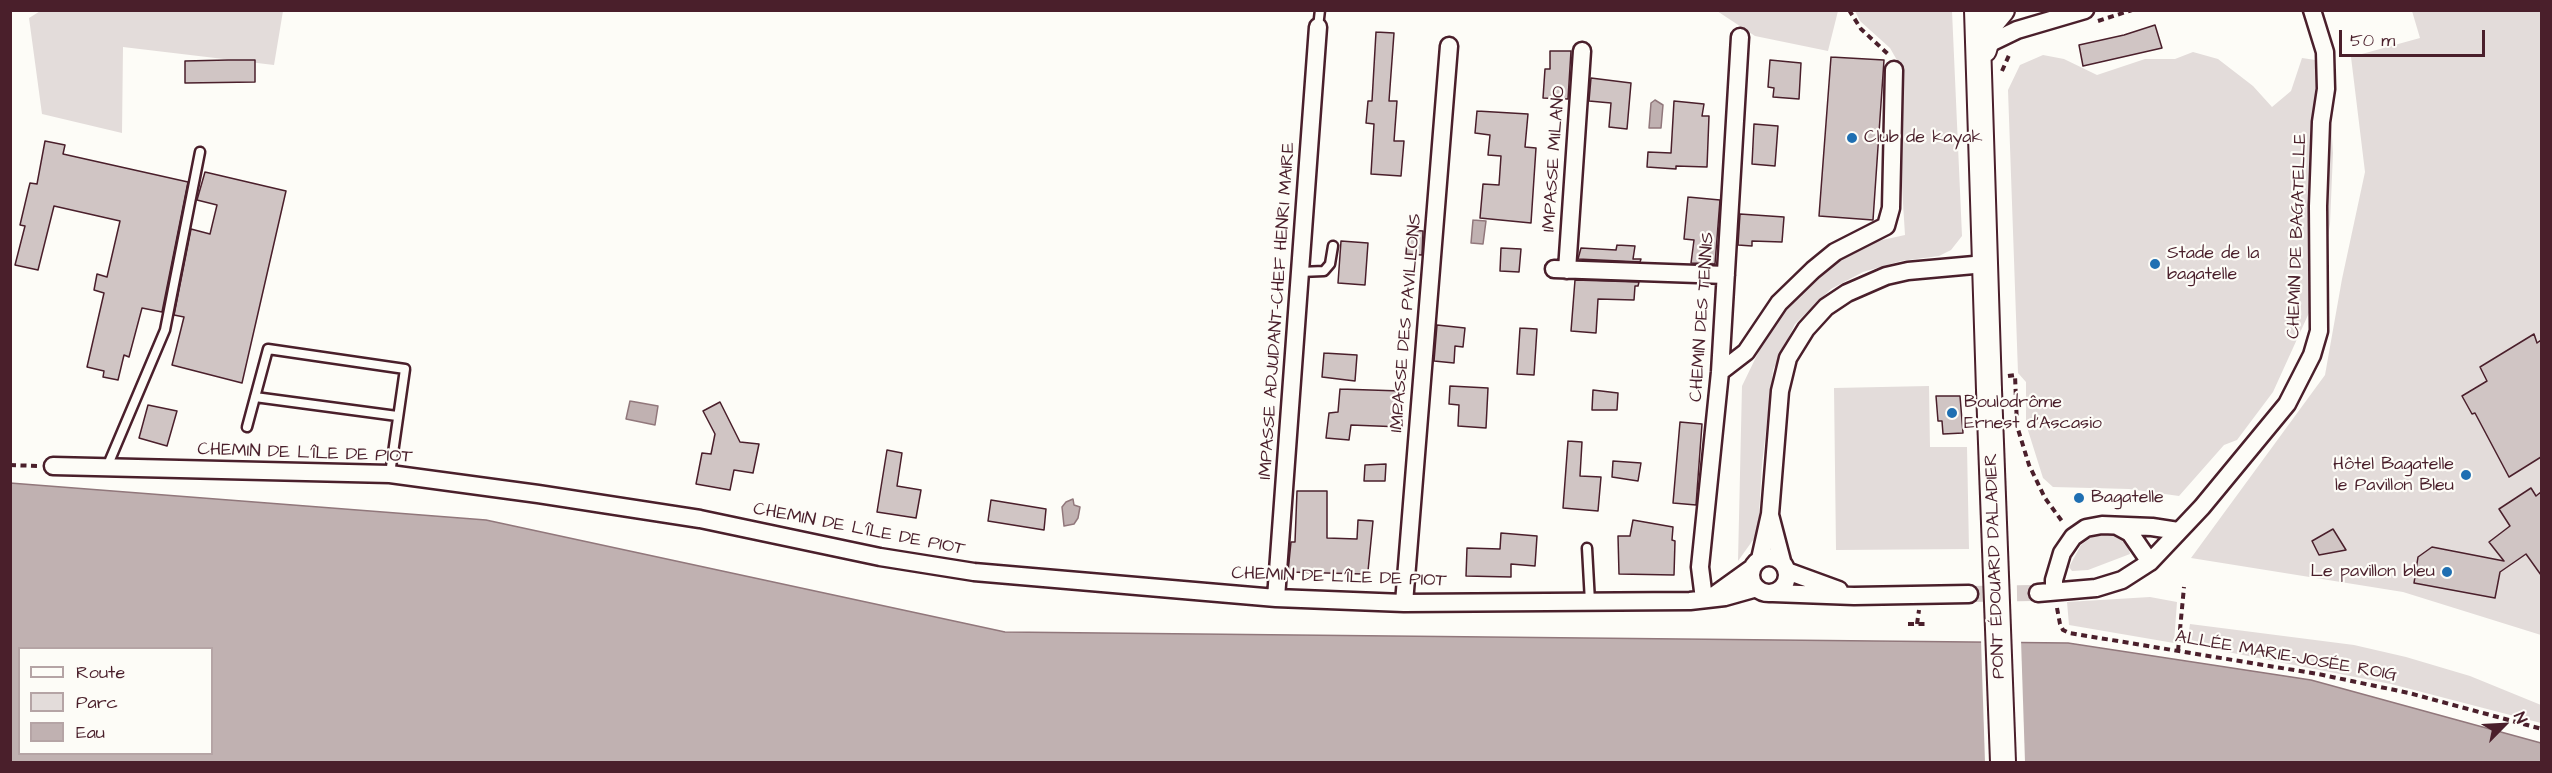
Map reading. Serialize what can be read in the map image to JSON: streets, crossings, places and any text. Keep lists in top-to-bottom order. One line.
{"streets":{"main road":["PONT ÉDOUARD DALADIER"],"street":["IMPASSE MILANO","CHEMIN DE BAGATELLE","IMPASSE ADJUDANT-CHEF HENRI MAIRE","CHEMIN DES TENNIS","IMPASSE DES PAVILLONS","CHEMIN DE L'ÎLE DE PIOT"],"path":["ALLÉE MARIE-JOSÉE ROIG"]},"crossings":[["IMPASSE MILANO","CHEMIN DES TENNIS"],["CHEMIN DE BAGATELLE","ALLÉE MARIE-JOSÉE ROIG"],["IMPASSE ADJUDANT-CHEF HENRI MAIRE","CHEMIN DE L'ÎLE DE PIOT"],["CHEMIN DES TENNIS","CHEMIN DE L'ÎLE DE PIOT"],["IMPASSE DES PAVILLONS","CHEMIN DE L'ÎLE DE PIOT"]],"places":["Club de kayak","Stade de la bagatelle","Boulodrôme Ernest d’Ascasio","Hôtel Bagatelle le Pavillon Bleu","Bagatelle","Le pavillon bleu"],"legend":["Route","Parc","Eau"],"scale_bar":"50 m","north":"top right"}
